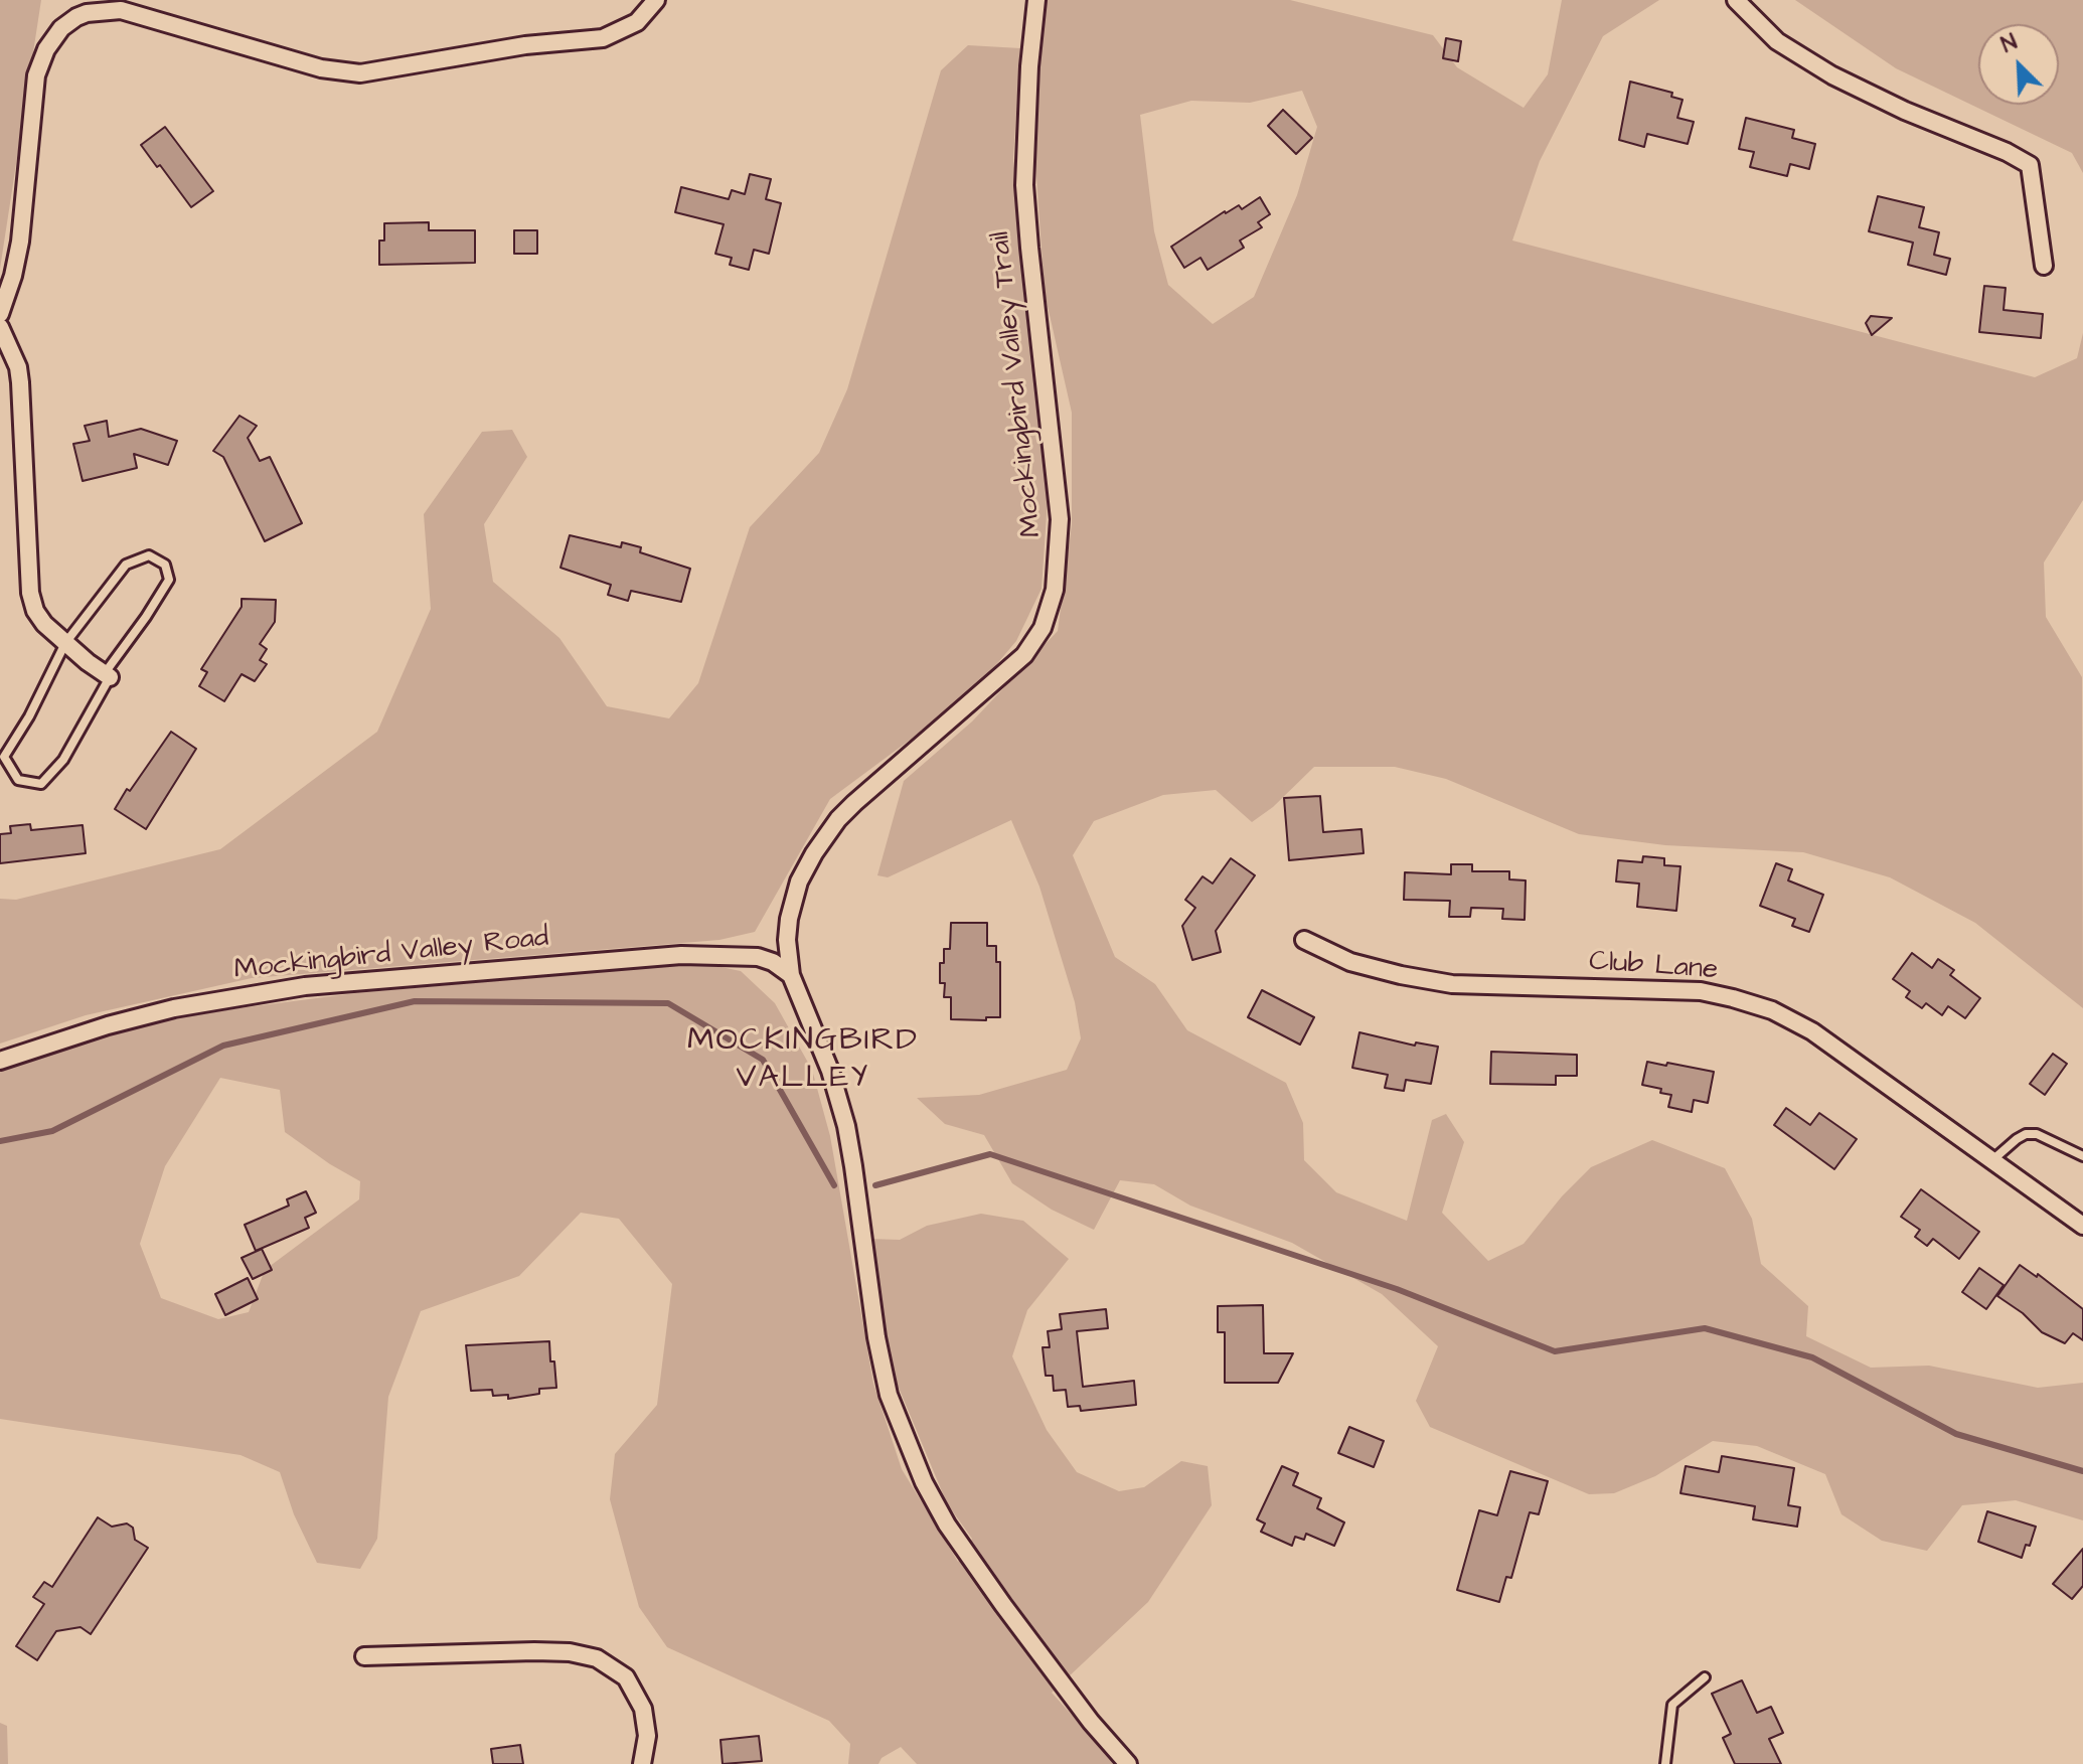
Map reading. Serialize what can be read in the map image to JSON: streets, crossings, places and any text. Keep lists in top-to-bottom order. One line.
{"streets":{"street":["Mockingbird Valley Trail","Mockingbird Valley Road","Club Lane"]},"crossings":[["Mockingbird Valley Trail","Mockingbird Valley Road"]],"districts":["MOCKINGBIRD VALLEY"],"north":"top left"}
